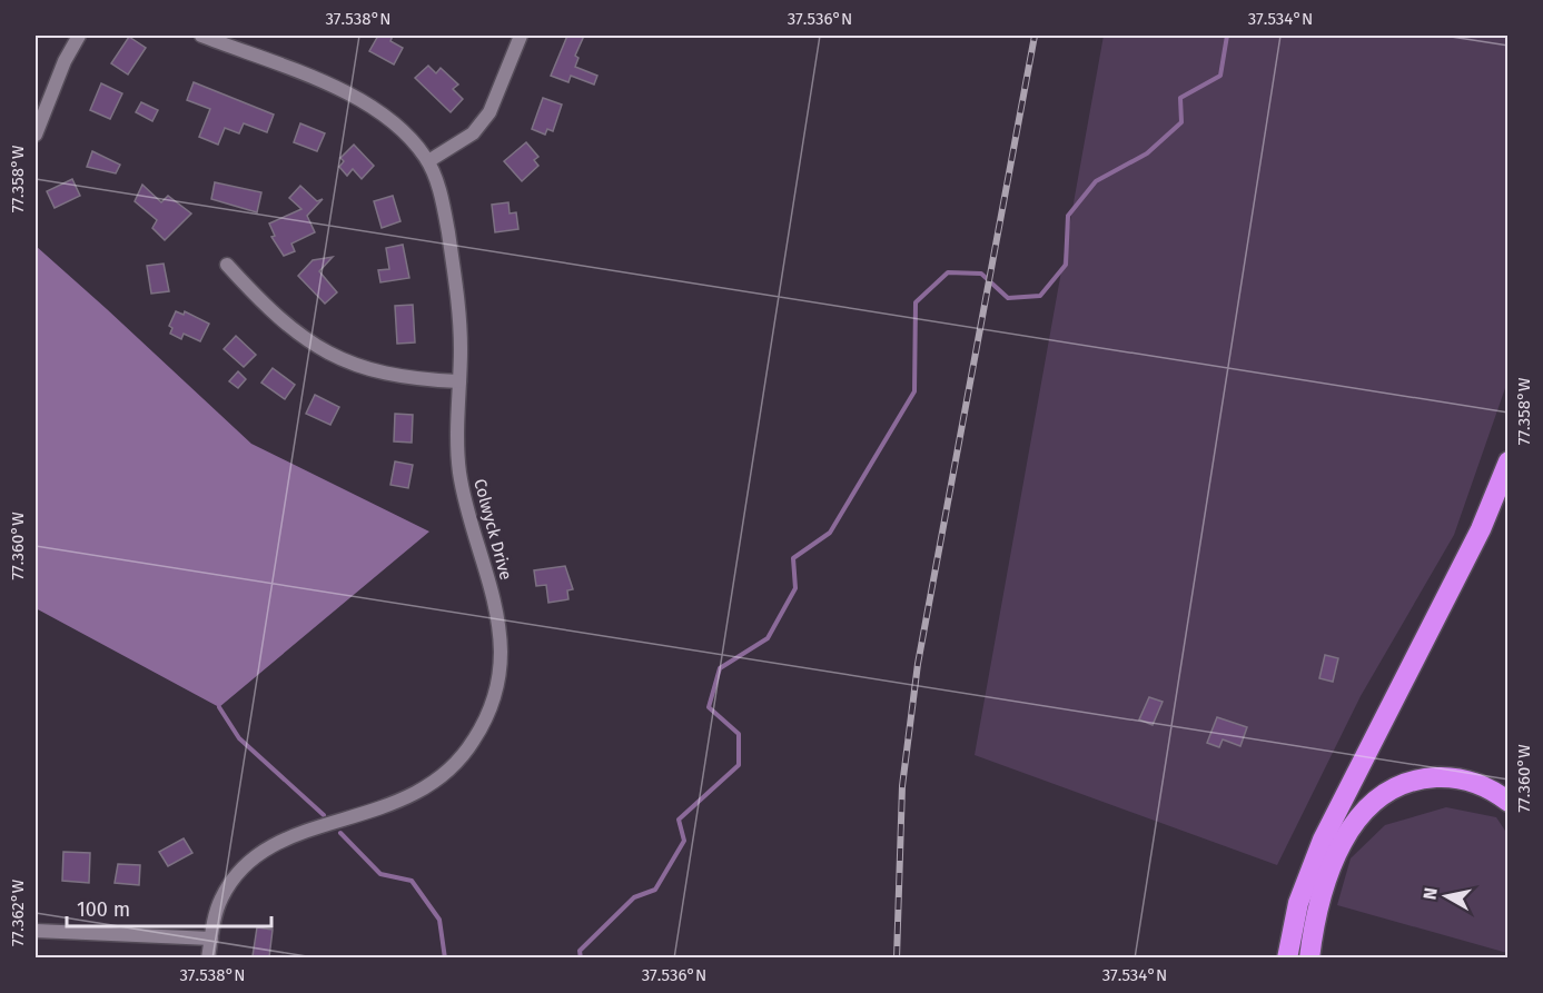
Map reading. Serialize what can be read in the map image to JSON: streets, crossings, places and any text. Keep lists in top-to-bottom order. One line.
{"streets":{"street":["Colwyck Drive"]},"scale_bar":"100 m","north":"left","coordinates":["37.538°N","37.536°N","37.534°N","77.358°W","77.360°W","77.362°W"]}
